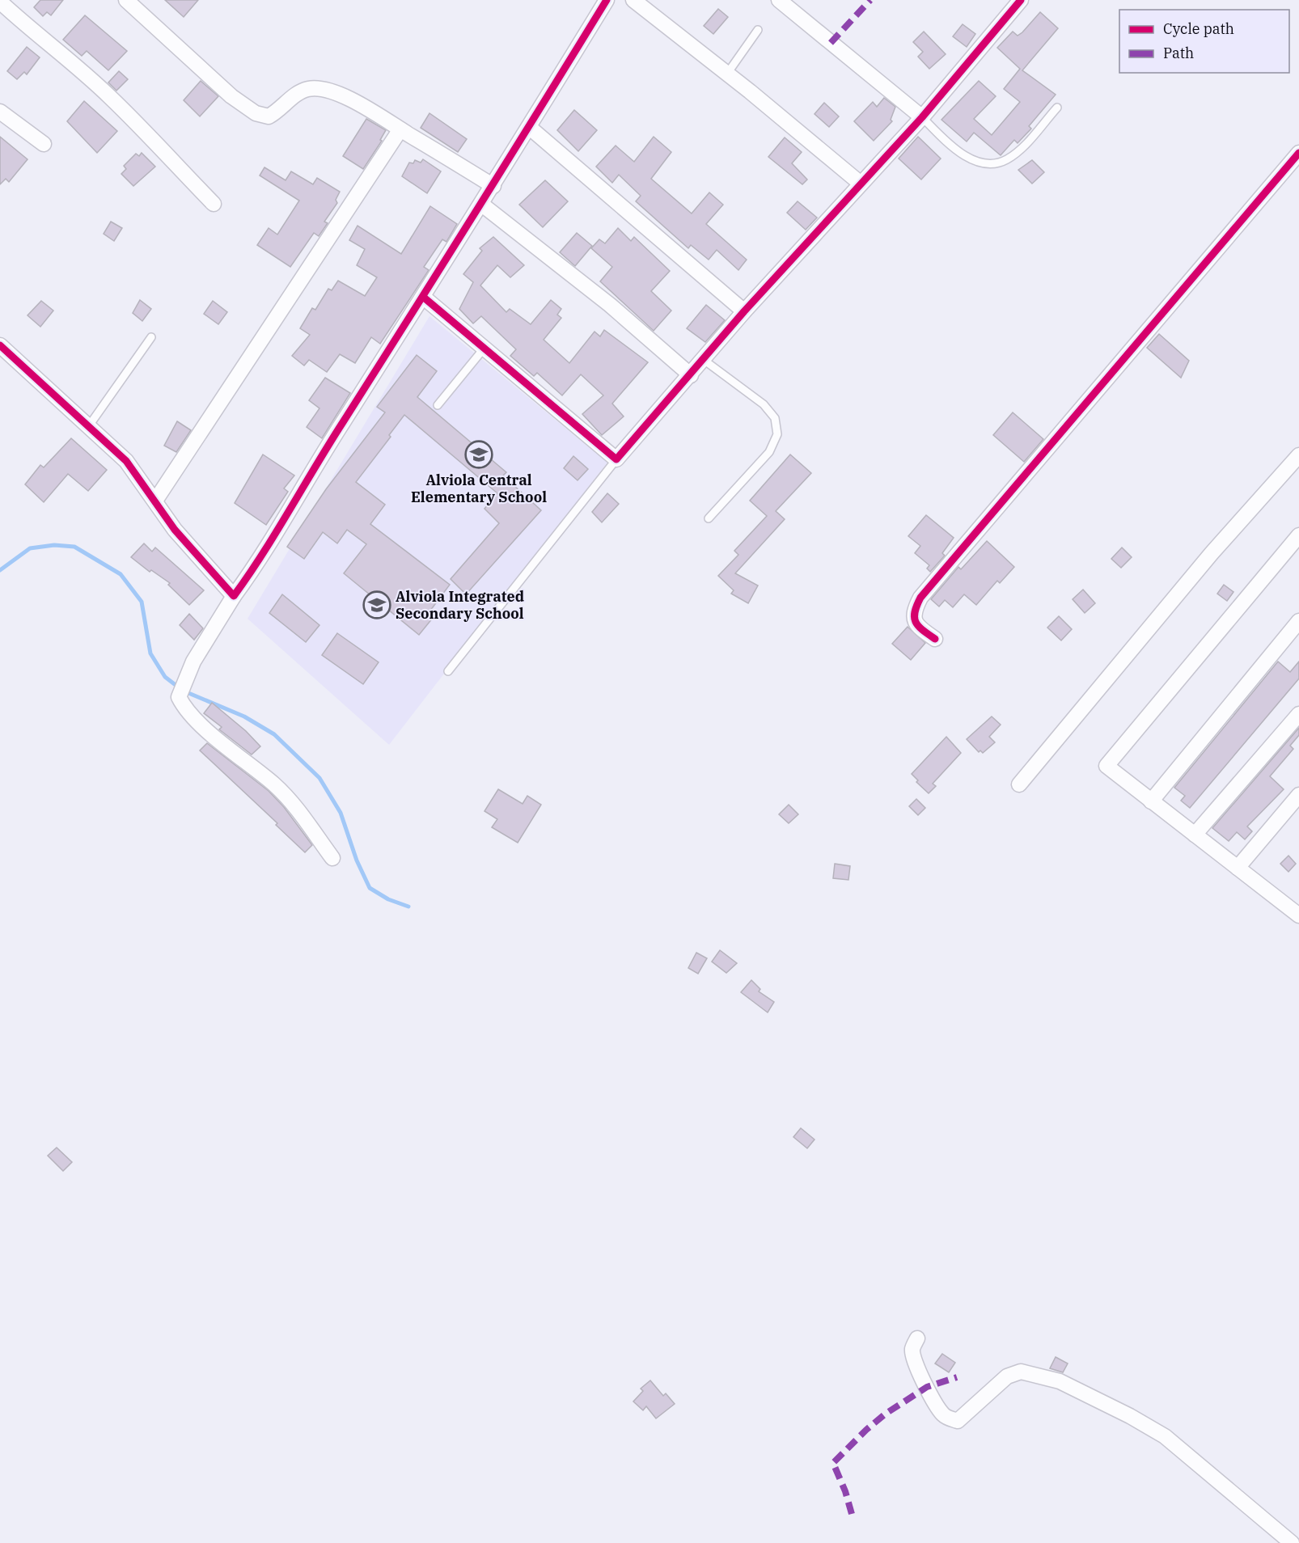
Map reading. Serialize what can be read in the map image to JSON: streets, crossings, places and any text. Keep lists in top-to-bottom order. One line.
{"places":{"school or university":["Alviola Central Elementary School","Alviola Integrated Secondary School"]},"legend":["Cycle path","Path"]}
